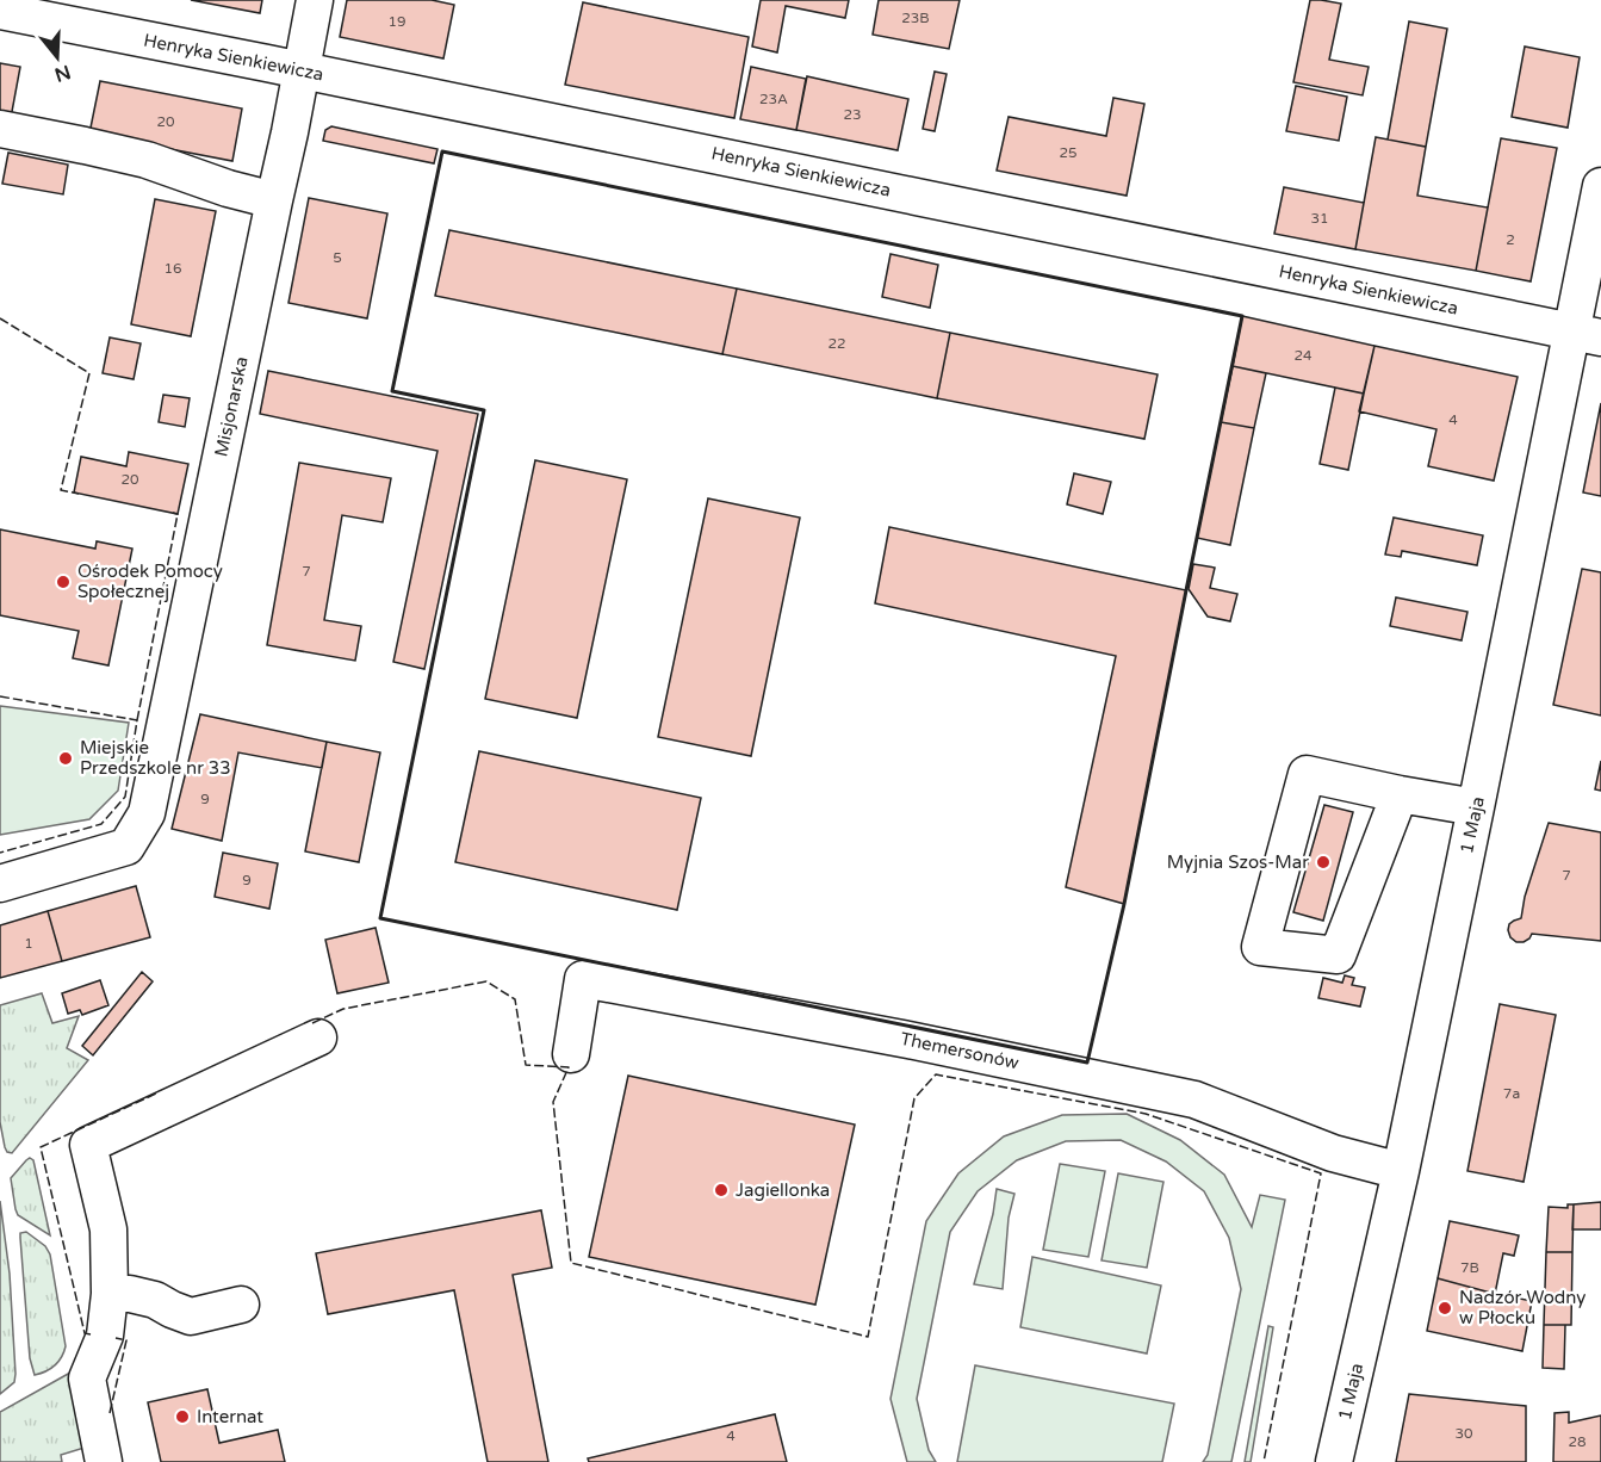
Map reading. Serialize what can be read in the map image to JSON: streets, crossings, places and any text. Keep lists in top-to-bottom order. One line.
{"streets":{"street":["Henryka Sienkiewicza","Misjonarska","1 Maja","Themersonów"]},"crossings":[["Henryka Sienkiewicza","Misjonarska"],["Henryka Sienkiewicza","1 Maja"],["1 Maja","Themersonów"]],"places":["Ośrodek Pomocy Społecznej","Miejskie Przedszkole nr 33","Myjnia Szos-Mar","Jagiellonka","Nadzór Wodny w Płocku","Internat"],"house_numbers":["23B","19","23A","23","20","25","31","2","5","16","22","24","4","20","7","9","7","9","1","7a","7B","30","4","28"],"north":"bottom"}
